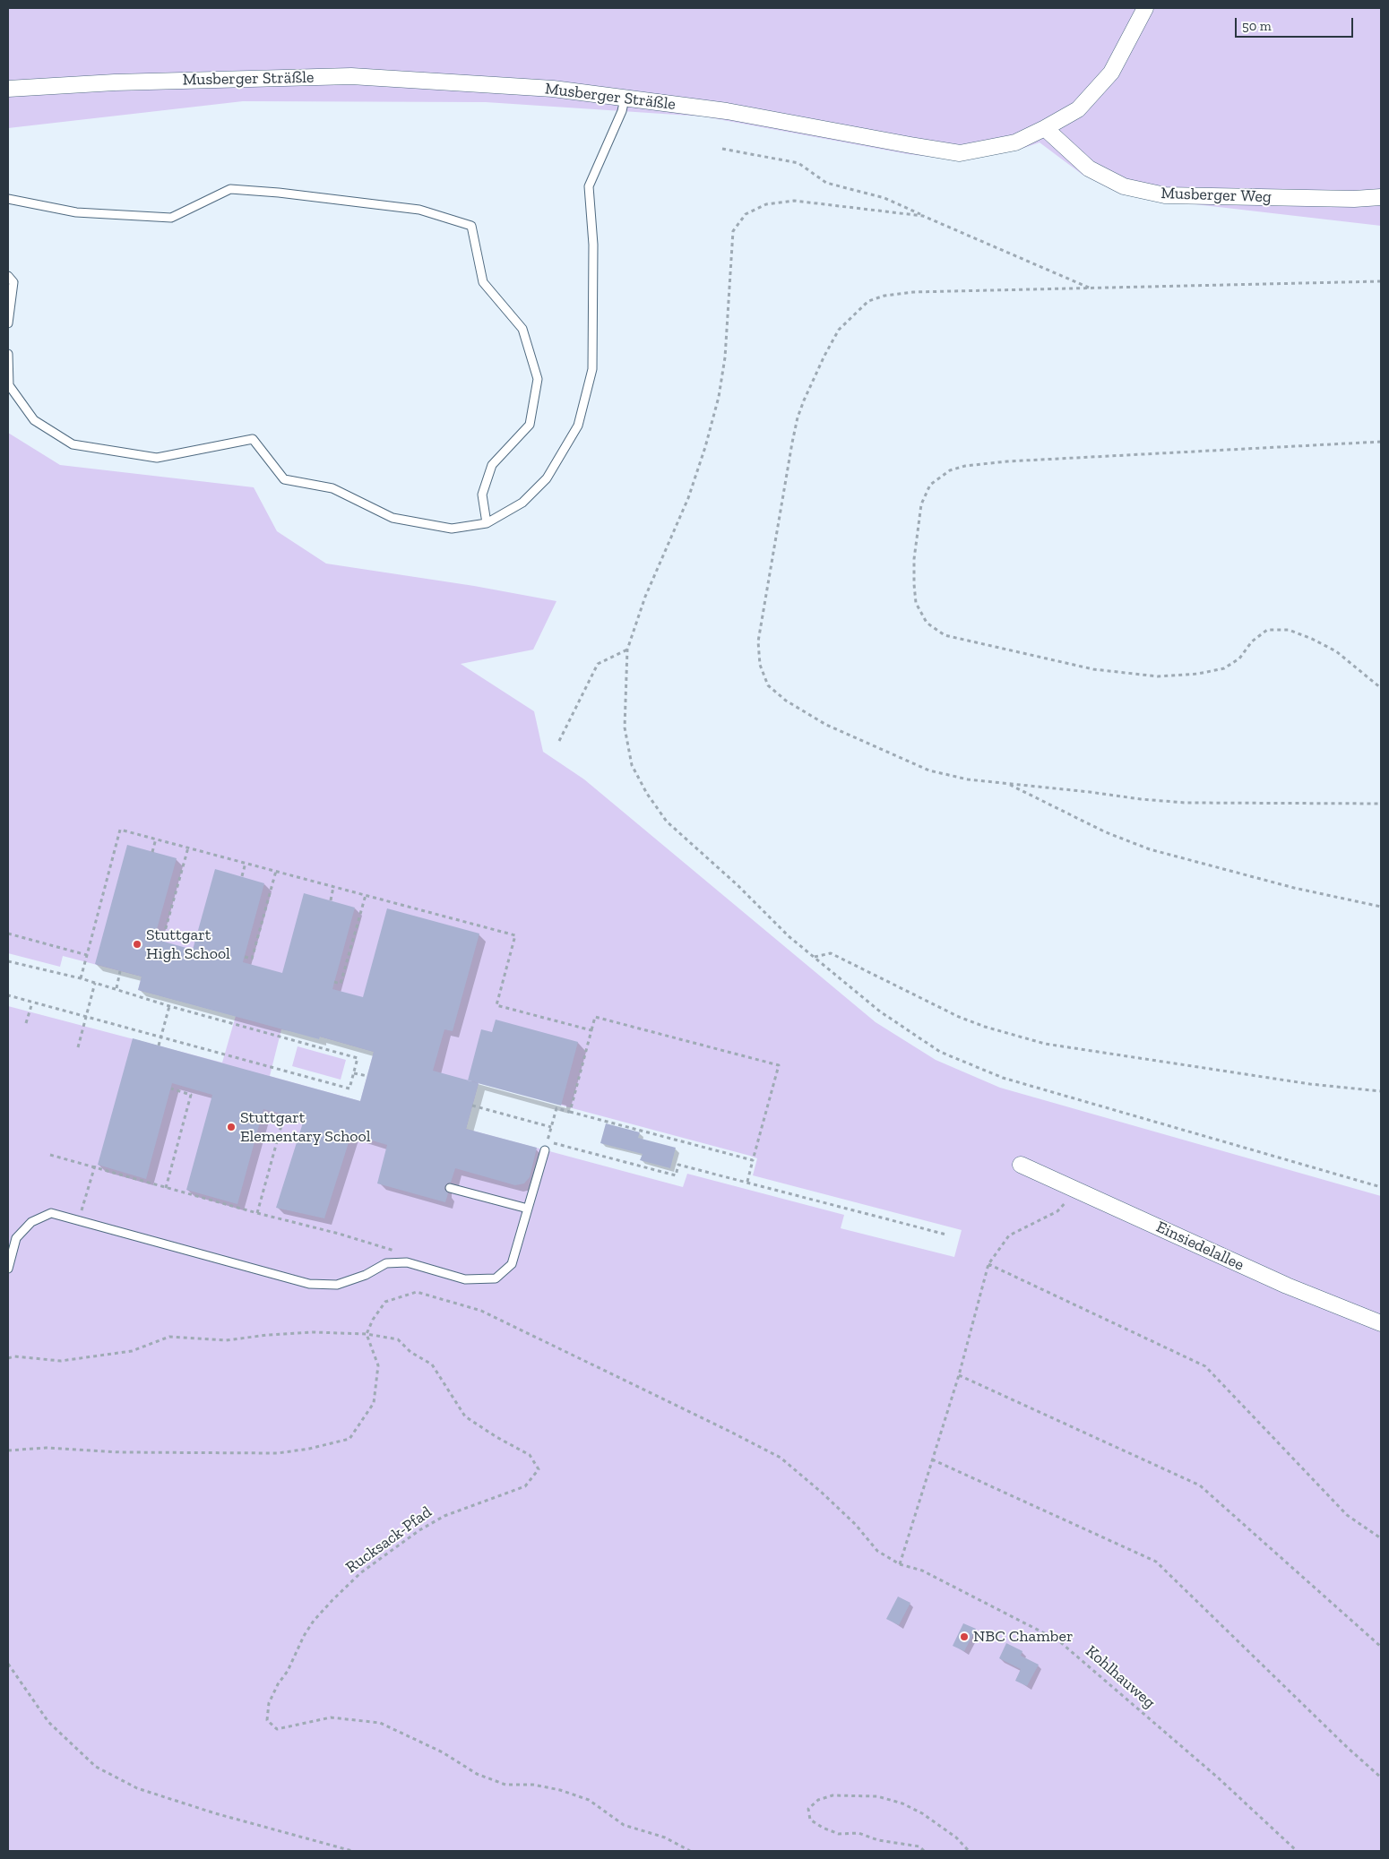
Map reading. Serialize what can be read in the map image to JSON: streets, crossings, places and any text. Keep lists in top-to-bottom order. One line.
{"streets":{"street":["Musberger Sträßle","Musberger Weg","Einsiedelallee"],"path":["Rucksack-Pfad","Kohlhauweg"]},"crossings":[["Musberger Sträßle","Musberger Weg"],["Rucksack-Pfad","Kohlhauweg"]],"places":["Stuttgart High School","Stuttgart Elementary School","NBC Chamber"],"scale_bar":"50 m"}
